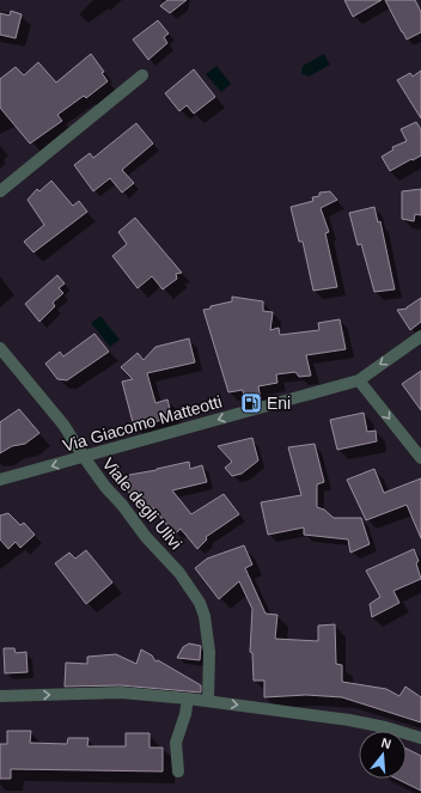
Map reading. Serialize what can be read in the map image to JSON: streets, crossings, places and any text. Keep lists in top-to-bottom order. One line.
{"streets":{"street":["Via Giacomo Matteotti","Viale degli Ulivi"]},"crossings":[["Via Giacomo Matteotti","Viale degli Ulivi"]],"one_way":["Via Giacomo Matteotti"],"places":{"fuel station":["Eni"]},"north":"top"}
